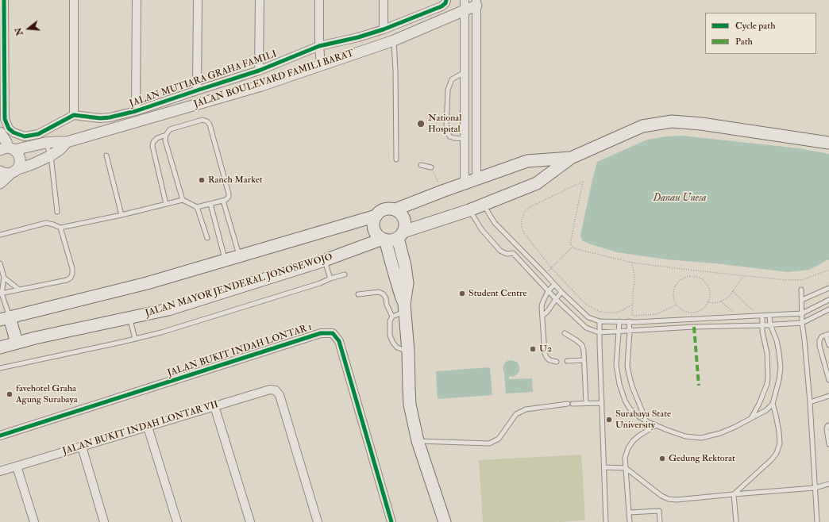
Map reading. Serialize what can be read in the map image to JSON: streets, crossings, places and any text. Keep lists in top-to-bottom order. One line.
{"streets":{"main road":["JALAN MAYOR JENDERAL JONOSEWOJO"],"street":["JALAN MUTIARA GRAHA FAMILI","JALAN BOULEVARD FAMILI BARAT","JALAN BUKIT INDAH LONTAR 1","JALAN BUKIT INDAH LONTAR VII"]},"water":["Danau Unesa"],"places":["National Hospital","Ranch Market","Student Centre","U2","favehotel Graha Agung Surabaya","Surabaya State University","Gedung Rektorat"],"legend":["Cycle path","Path"],"north":"left"}
